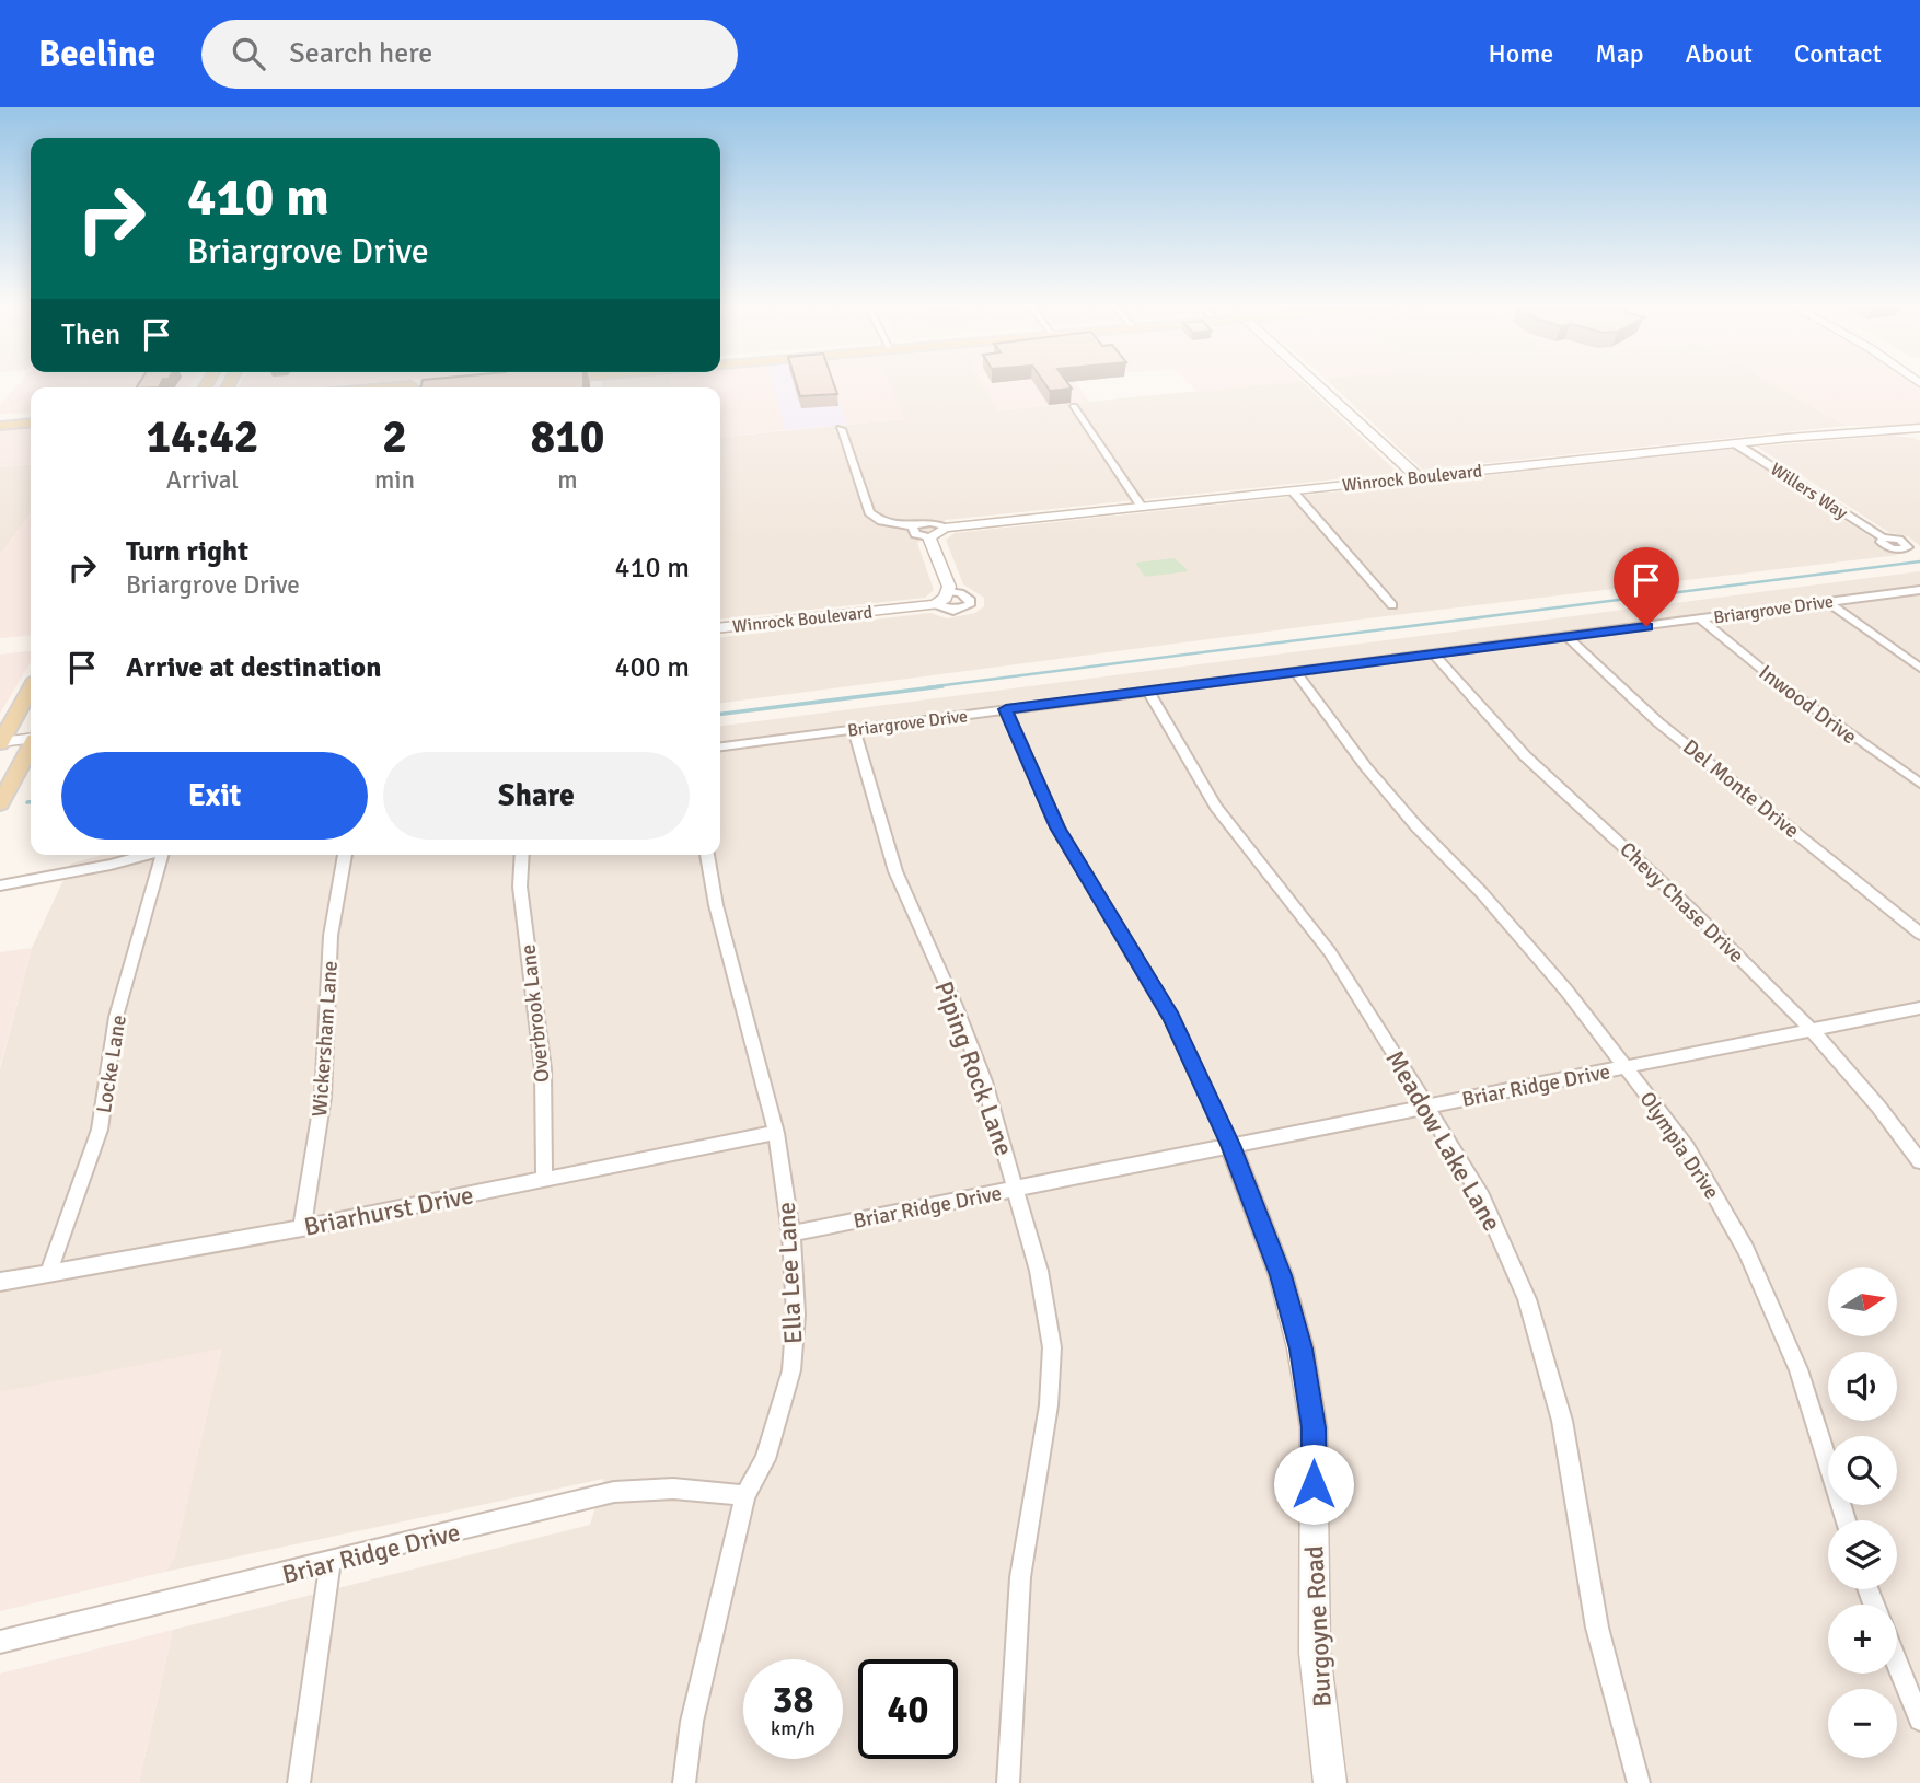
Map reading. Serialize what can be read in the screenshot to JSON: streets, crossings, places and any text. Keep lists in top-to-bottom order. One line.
{"streets":{"street":["Winrock Boulevard","Willers Way","Briargrove Drive","Inwood Drive","Del Monte Drive","Chevy Chase Drive","Overbrook Lane","Wickersham Lane","Locke Lane","Piping Rock Lane","Briar Ridge Drive","Meadow Lake Lane","Olympia Drive","Briarhurst Drive","Ella Lee Lane","Burgoyne Road"]},"crossings":[["Winrock Boulevard","Willers Way"],["Briargrove Drive","Inwood Drive"],["Briargrove Drive","Del Monte Drive"],["Briargrove Drive","Chevy Chase Drive"],["Briargrove Drive","Piping Rock Lane"],["Briargrove Drive","Meadow Lake Lane"],["Briargrove Drive","Olympia Drive"],["Briargrove Drive","Burgoyne Road"],["Chevy Chase Drive","Briar Ridge Drive"],["Overbrook Lane","Briarhurst Drive"],["Wickersham Lane","Briarhurst Drive"],["Locke Lane","Briarhurst Drive"],["Piping Rock Lane","Briar Ridge Drive"],["Briar Ridge Drive","Meadow Lake Lane"],["Briar Ridge Drive","Olympia Drive"],["Briar Ridge Drive","Ella Lee Lane"],["Briar Ridge Drive","Burgoyne Road"],["Briarhurst Drive","Ella Lee Lane"]],"north":"right","page":{"header":"Beeline","search":"Search here","nav":["Home","Map","About","Contact"],"turn":["410 m","Briargrove Drive"],"then":"Then","eta":["14:42","Arrival","2","min","810","m"],"list":[{"name":"Turn right","note":"Briargrove Drive","value":"410 m"},{"name":"Arrive at destination","value":"400 m"}],"buttons":["Exit","Share"],"map_buttons":["+","−"],"speed":"38 km/h","limit":"40"}}
